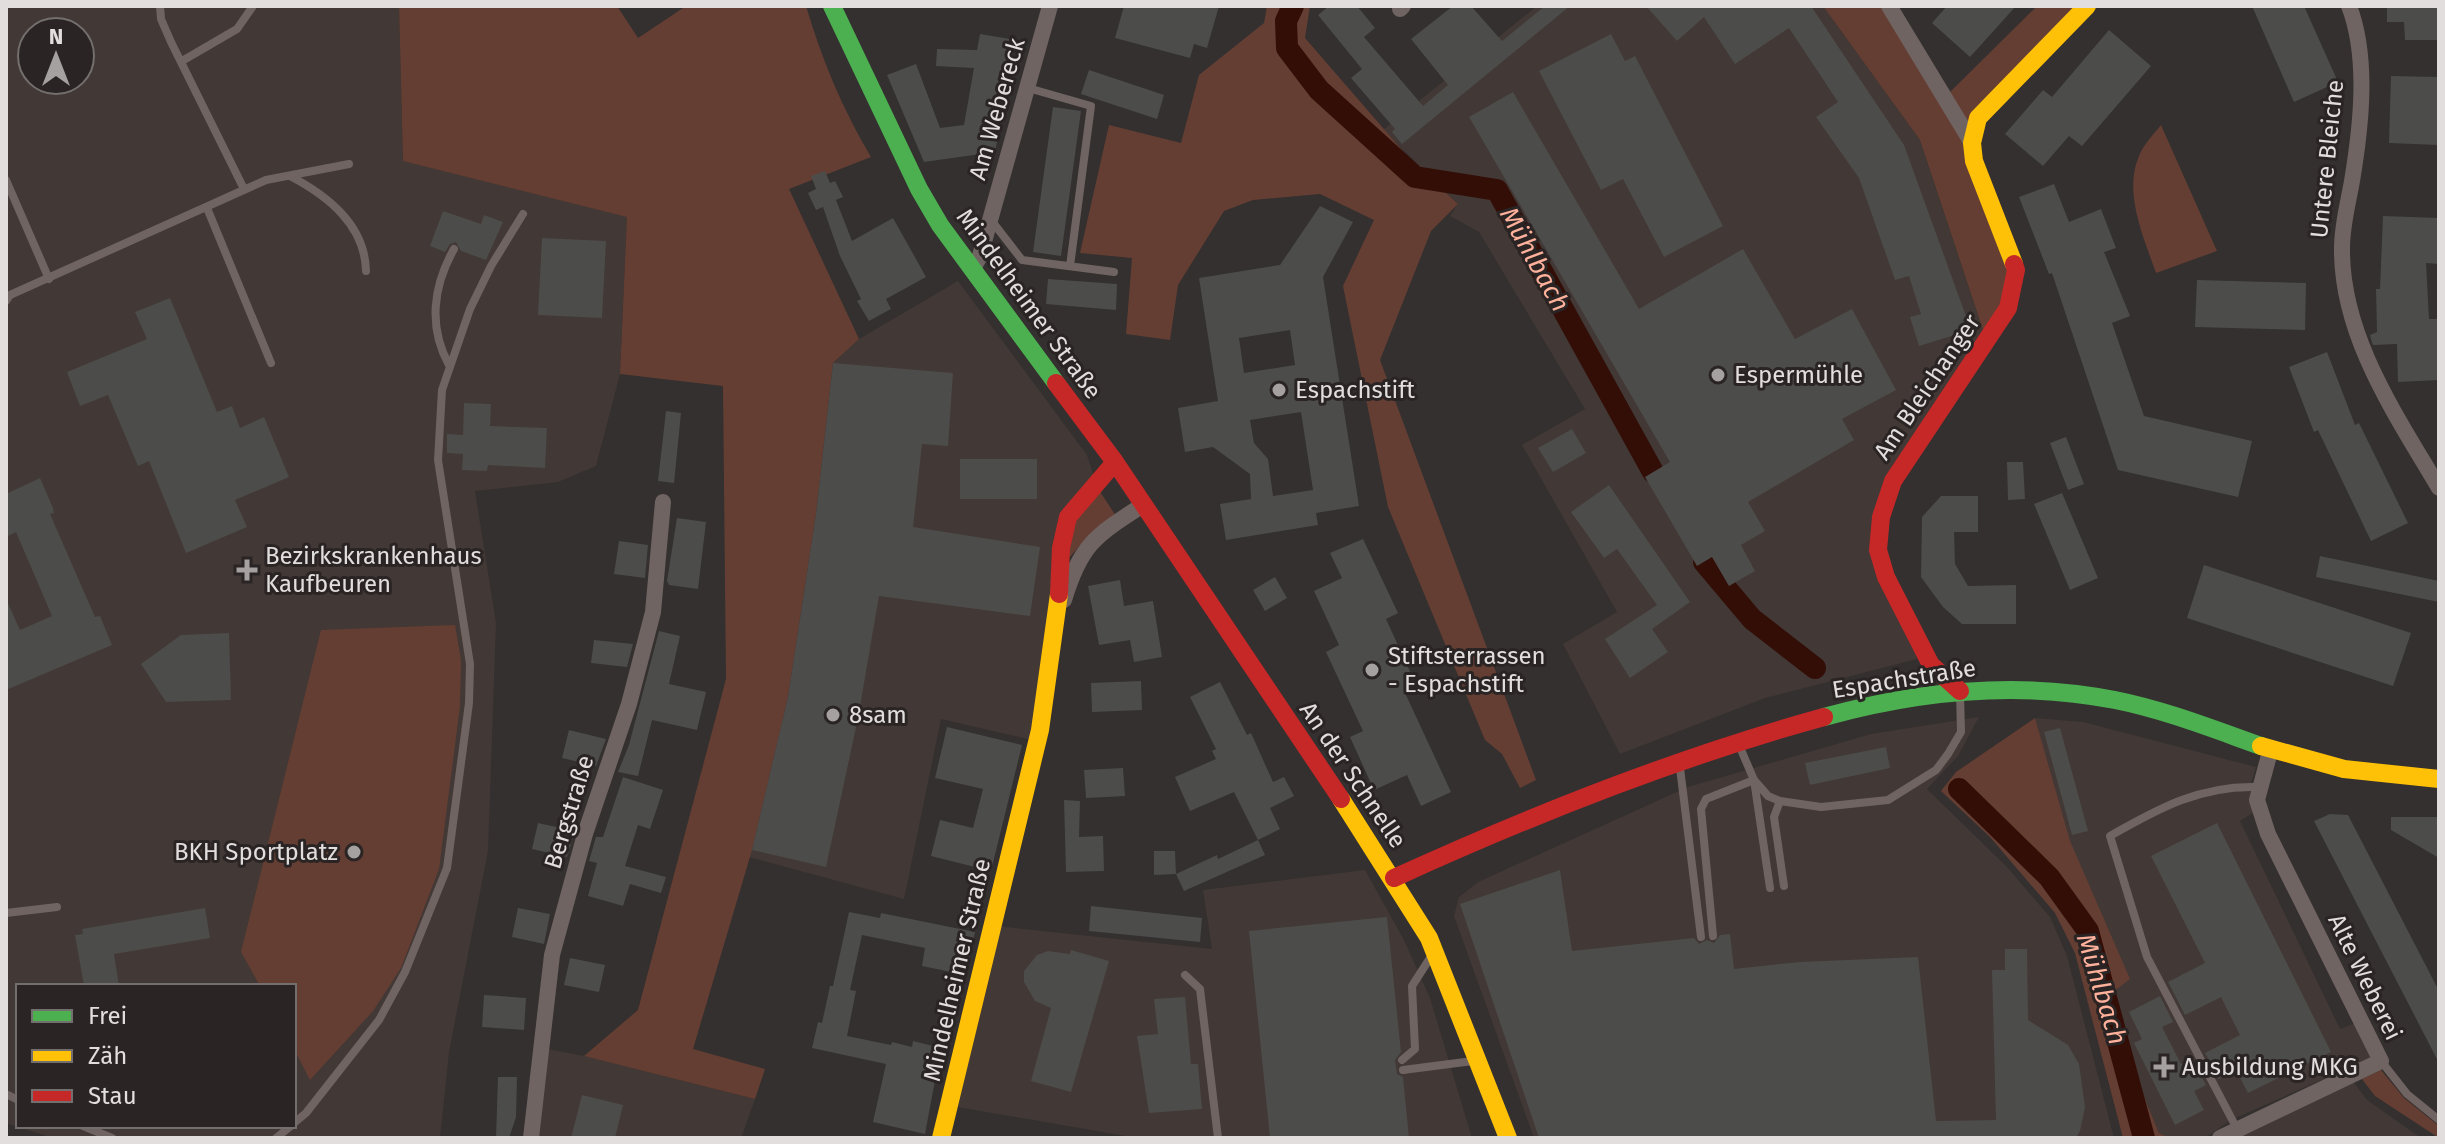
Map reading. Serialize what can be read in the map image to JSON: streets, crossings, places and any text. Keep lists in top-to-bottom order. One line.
{"streets":{"street":["Am Webereck","Untere Bleiche","Mindelheimer Straße","Am Bleichanger","Espachstraße","An der Schnelle","Bergstraße","Alte Weberei"]},"crossings":[["Am Webereck","Mindelheimer Straße"],["Mindelheimer Straße","An der Schnelle"],["Am Bleichanger","Espachstraße"],["Espachstraße","An der Schnelle"],["Espachstraße","Alte Weberei"]],"water":["Mühlbach"],"places":{"other":["Espermühle","Espachstift","Stiftsterrassen - Espachstift","8sam","BKH Sportplatz"],"health":["Bezirkskrankenhaus Kaufbeuren","Ausbildung MKG"]},"legend":["Frei","Zäh","Stau"],"north":"top"}
